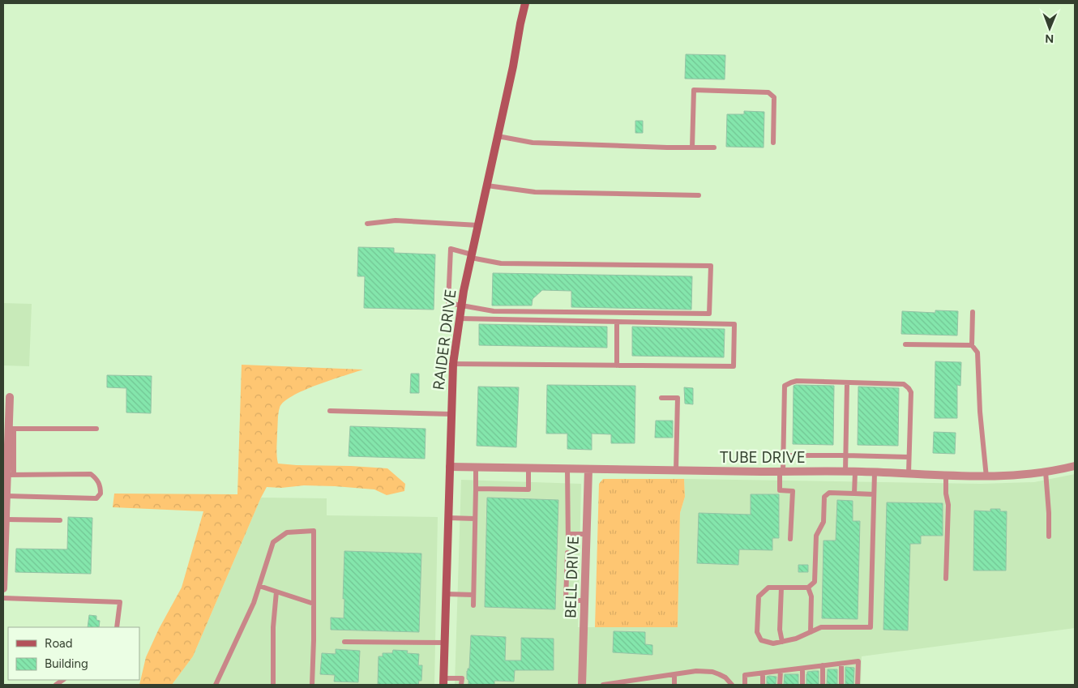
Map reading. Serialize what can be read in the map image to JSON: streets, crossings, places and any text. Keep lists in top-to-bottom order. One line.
{"streets":{"main road":["RAIDER DRIVE"],"street":["TUBE DRIVE","BELL DRIVE"]},"crossings":[["RAIDER DRIVE","TUBE DRIVE"],["TUBE DRIVE","BELL DRIVE"]],"legend":["Road","Building"],"north":"bottom"}
